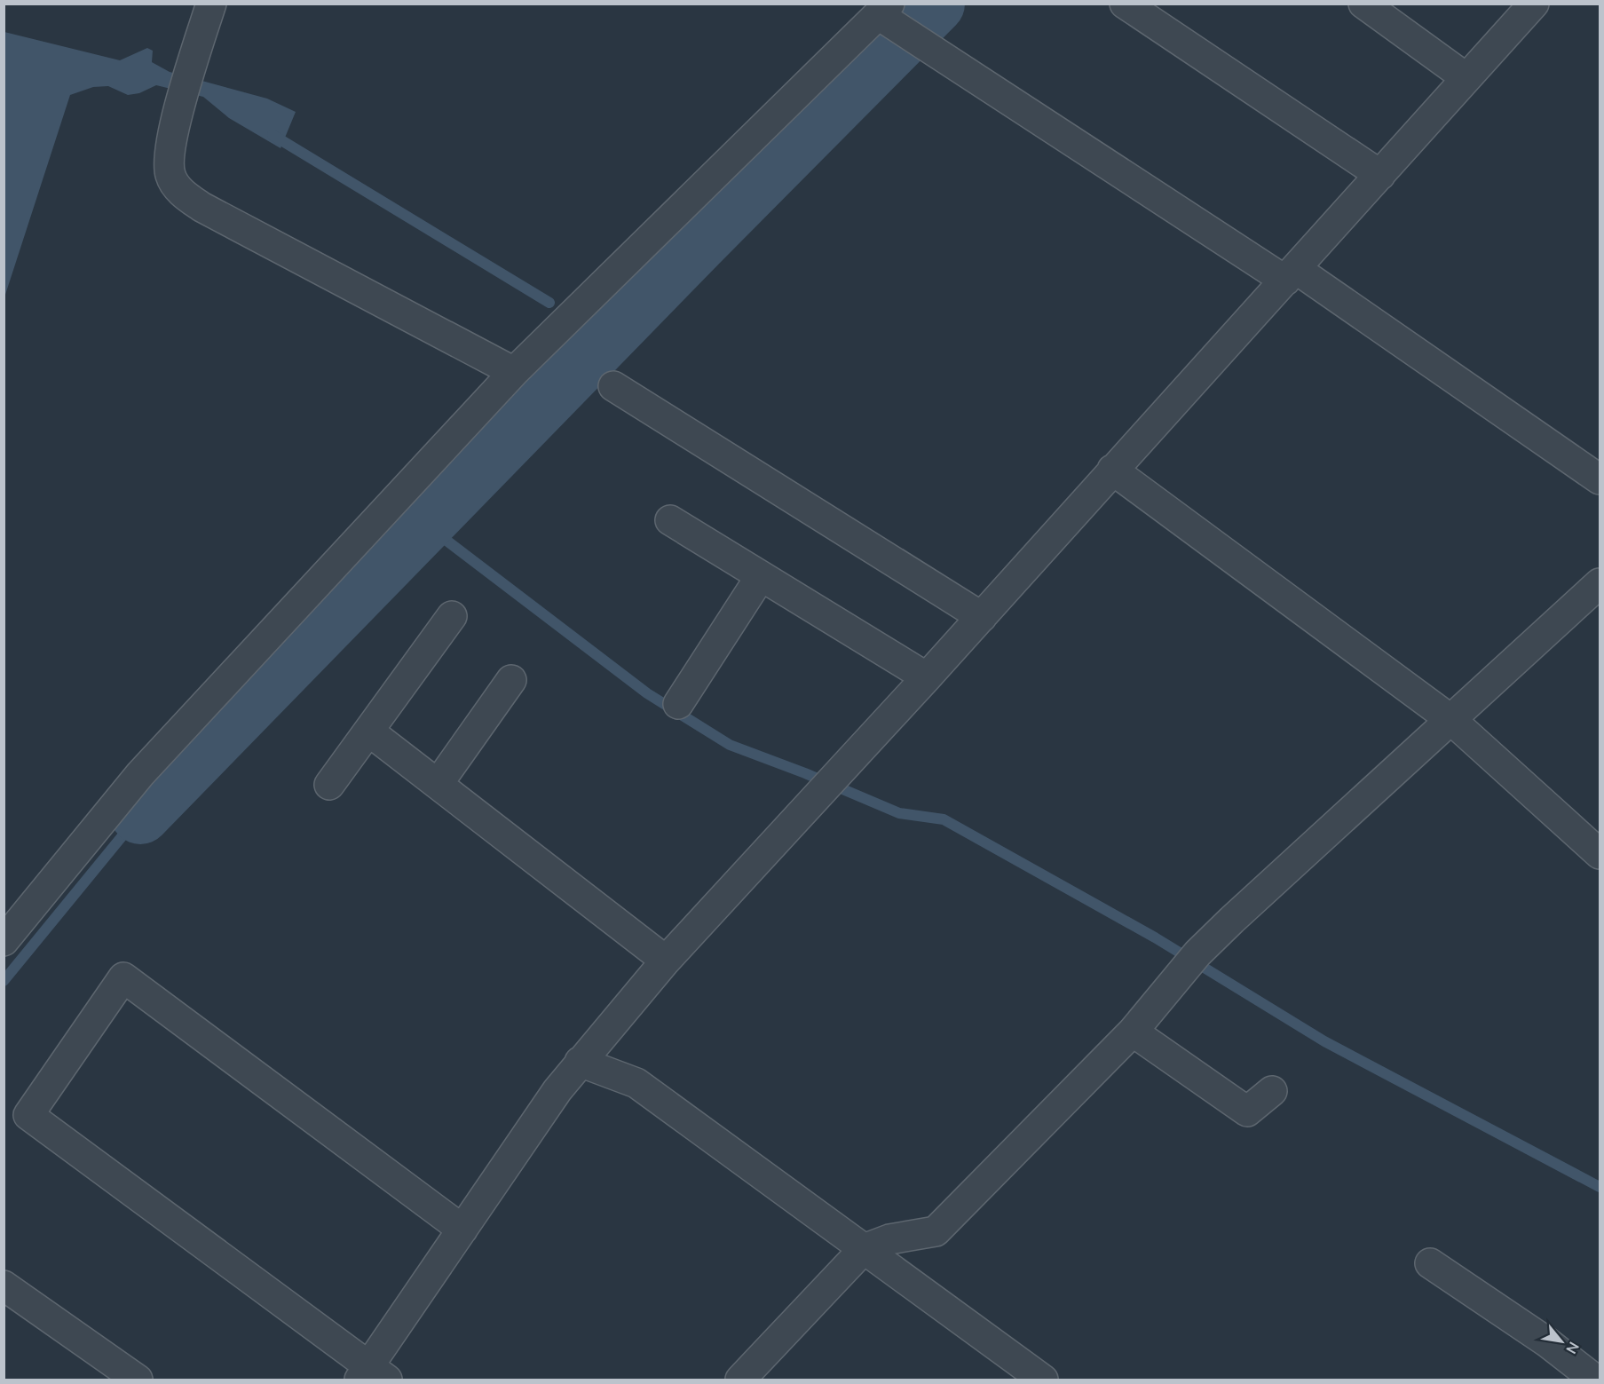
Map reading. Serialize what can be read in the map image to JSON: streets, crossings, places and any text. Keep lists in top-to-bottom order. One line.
{"north":"bottom right"}
